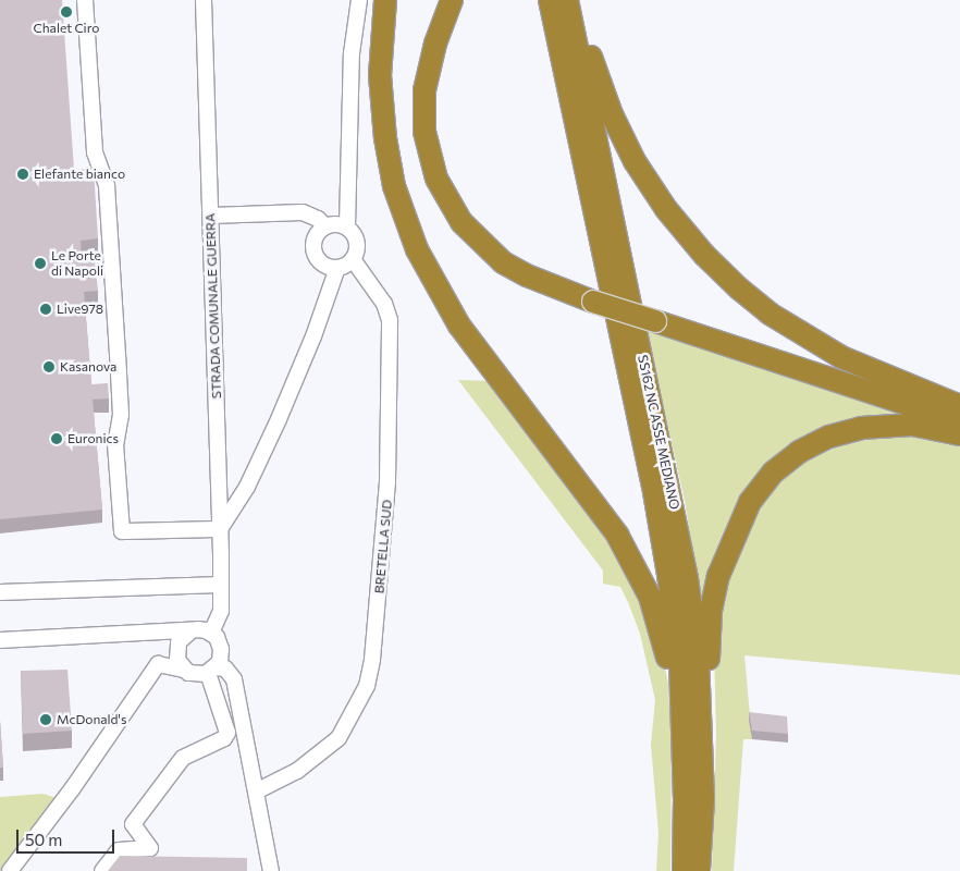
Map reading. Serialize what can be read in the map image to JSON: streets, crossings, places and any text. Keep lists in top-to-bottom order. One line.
{"streets":{"highway":["SS162 NC ASSE MEDIANO"],"street":["STRADA COMUNALE GUERRA","BRETELLA SUD"]},"places":["Chalet Ciro","Elefante bianco","Le Porte di Napoli","Live978","Kasanova","Euronics","McDonald's"],"scale_bar":"50 m"}
